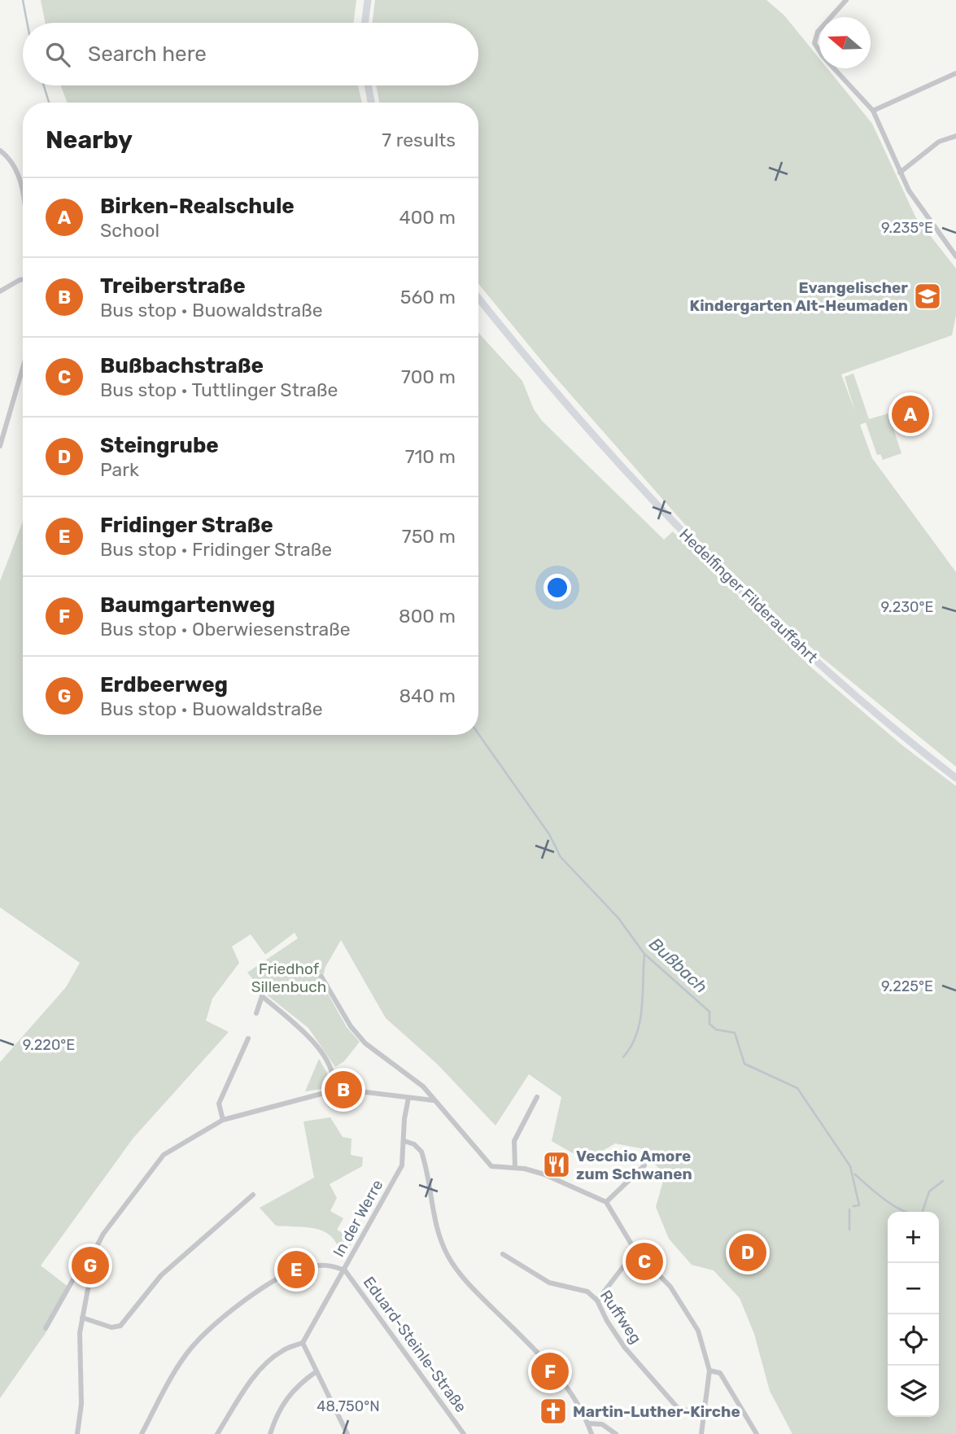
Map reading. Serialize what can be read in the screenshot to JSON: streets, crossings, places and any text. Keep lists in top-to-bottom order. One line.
{"streets":{"main road":["Hedelfinger Filderauffahrt"],"street":["In der Werre","Ruffweg","Eduard-Steinle-Straße"]},"crossings":[["In der Werre","Eduard-Steinle-Straße"]],"water":["Bußbach"],"parks":["Friedhof Sillenbuch"],"places":{"school or university":["Evangelischer Kindergarten Alt-Heumaden"],"restaurant":["Vecchio Amore zum Schwanen"],"church":["Martin-Luther-Kirche"]},"north":"left","page":{"search":"Search here","heading":["Nearby","7 results"],"list":[{"mark":"A","name":"Birken-Realschule","note":"School","value":"400 m"},{"mark":"B","name":"Treiberstraße","note":"Bus stop · Buowaldstraße","value":"560 m"},{"mark":"C","name":"Bußbachstraße","note":"Bus stop · Tuttlinger Straße","value":"700 m"},{"mark":"D","name":"Steingrube","note":"Park","value":"710 m"},{"mark":"E","name":"Fridinger Straße","note":"Bus stop · Fridinger Straße","value":"750 m"},{"mark":"F","name":"Baumgartenweg","note":"Bus stop · Oberwiesenstraße","value":"800 m"},{"mark":"G","name":"Erdbeerweg","note":"Bus stop · Buowaldstraße","value":"840 m"}],"pins":["A","B","D","C","G","E","F"],"map_buttons":["+","−"]},"coordinates":["9.235°E","9.230°E","9.225°E","9.220°E","48.750°N"]}
